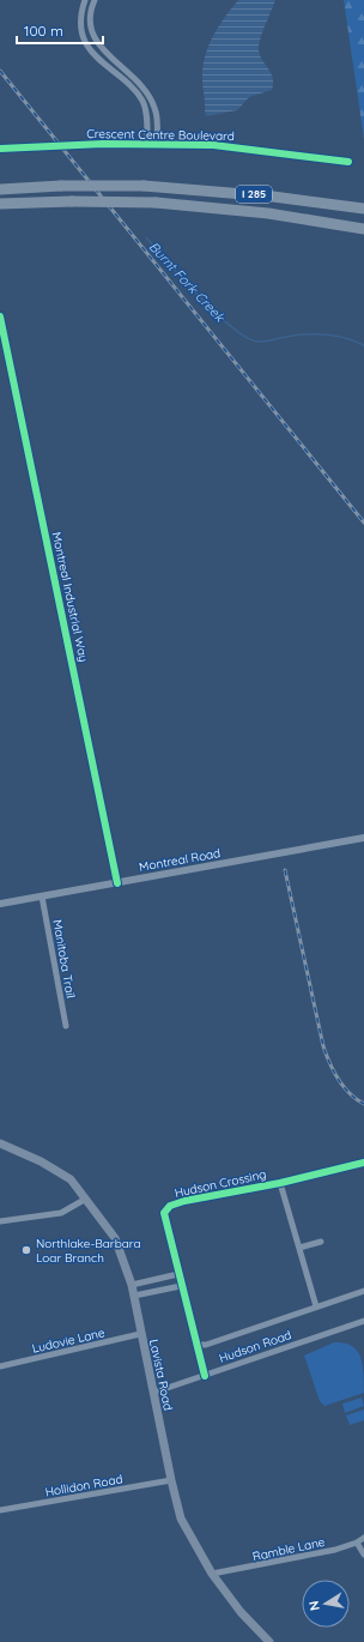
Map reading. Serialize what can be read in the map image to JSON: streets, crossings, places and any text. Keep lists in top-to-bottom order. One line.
{"streets":{"highway":["I 285"],"main road":["Lavista Road"],"street":["Crescent Centre Boulevard","Montreal Industrial Way","Montreal Road","Manitoba Trail","Hudson Crossing","Ludovie Lane","Hudson Road","Hollidon Road","Ramble Lane"]},"crossings":[["Montreal Industrial Way","Montreal Road"],["Montreal Road","Manitoba Trail"],["Hudson Crossing","Hudson Road"],["Ludovie Lane","Lavista Road"],["Hudson Road","Lavista Road"],["Lavista Road","Hollidon Road"],["Lavista Road","Ramble Lane"]],"water":["Burnt Fork Creek"],"places":["Northlake-Barbara Loar Branch"],"scale_bar":"100 m","north":"left"}
